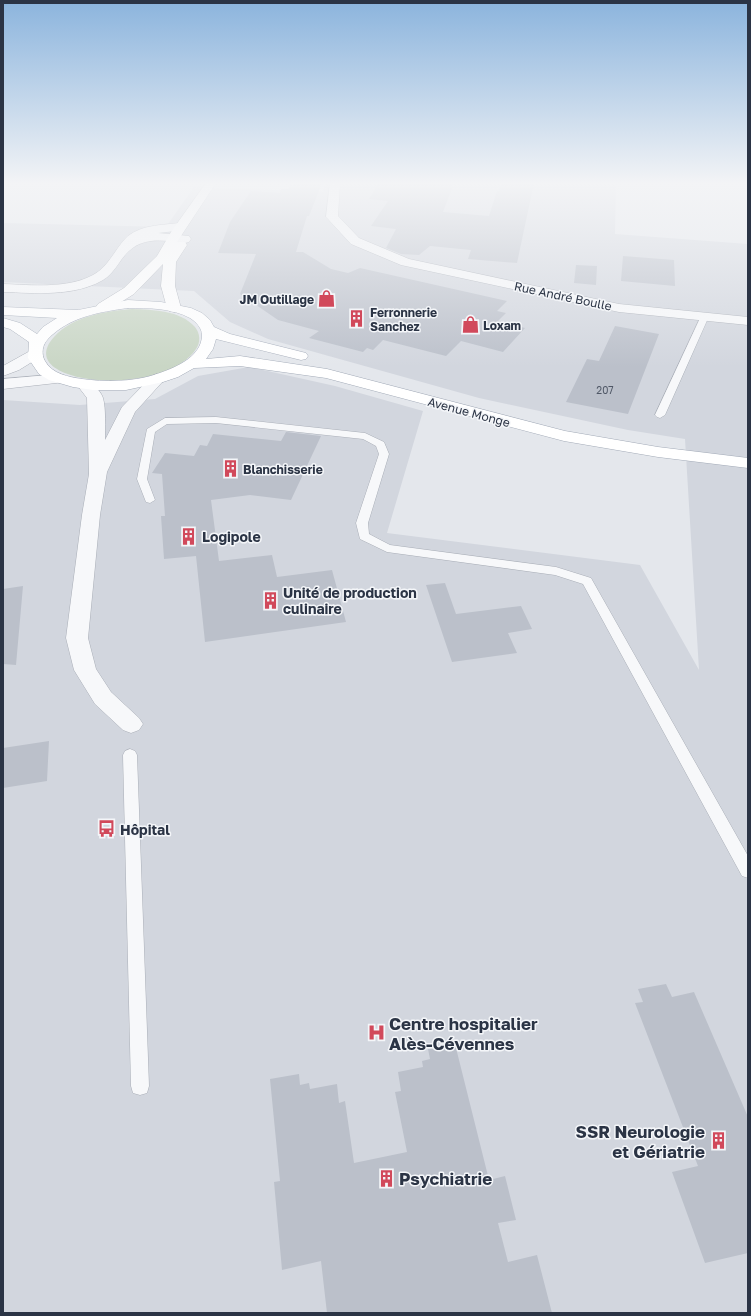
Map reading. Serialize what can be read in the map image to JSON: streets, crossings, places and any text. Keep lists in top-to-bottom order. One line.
{"streets":{"main road":["Avenue Monge"],"street":["Rue André Boulle"]},"places":{"shop":["JM Outillage","Loxam"],"building":["Ferronnerie Sanchez","Blanchisserie","Logipole","Unité de production culinaire","SSR Neurologie et Gériatrie","Psychiatrie"],"bus stop":["Hôpital"],"hospital":["Centre hospitalier Alès-Cévennes"]},"house_numbers":["207"]}
